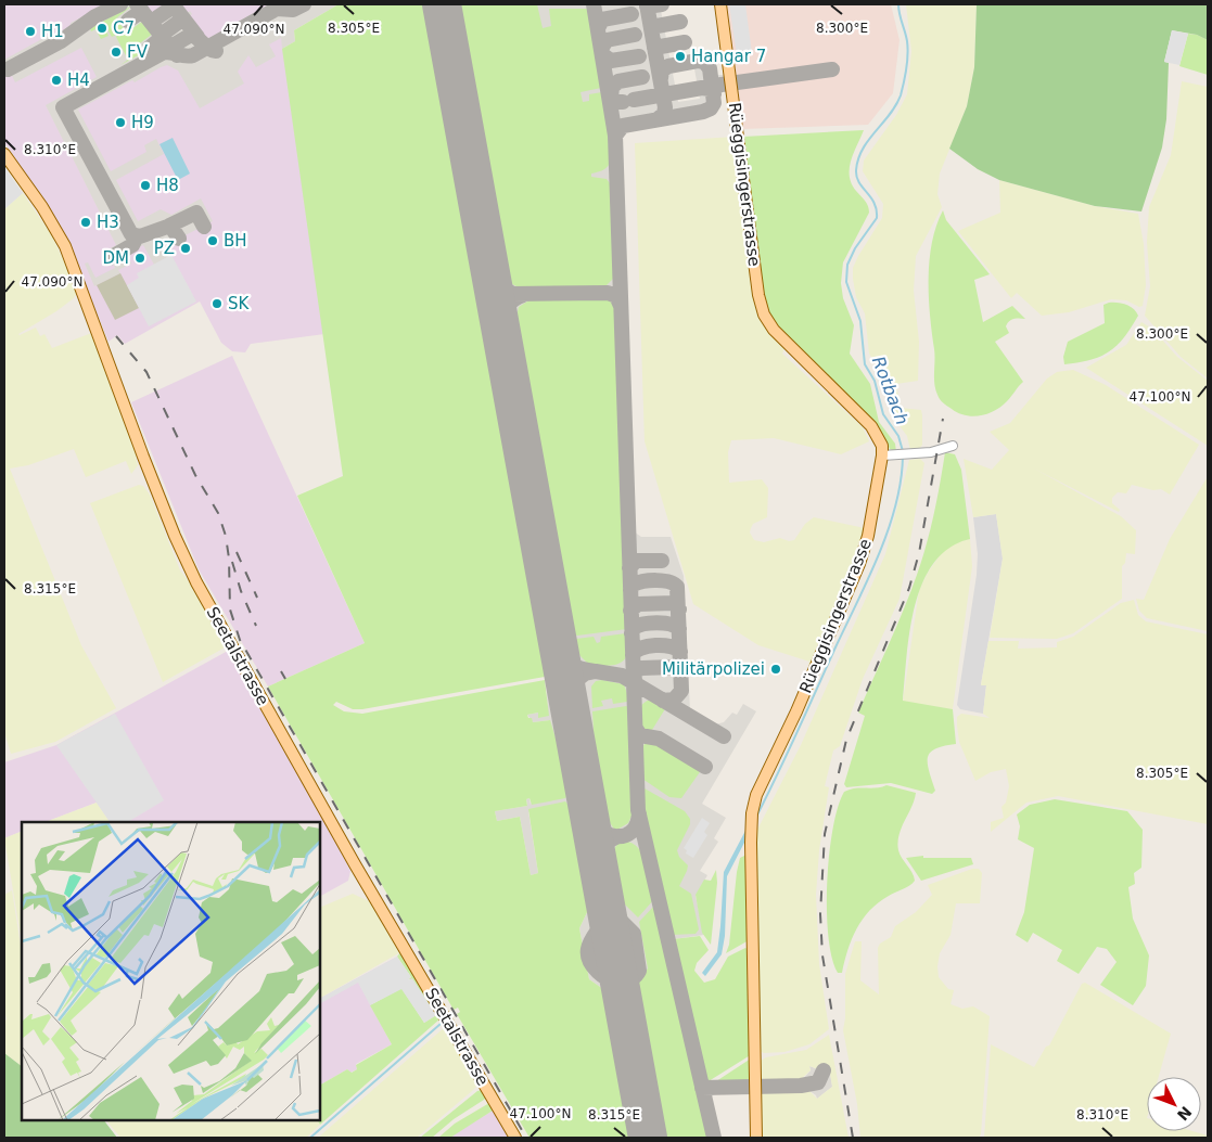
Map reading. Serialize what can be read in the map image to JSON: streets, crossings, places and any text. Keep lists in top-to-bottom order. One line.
{"streets":{"main road":["Rüeggisingerstrasse","Seetalstrasse"]},"water":["Rotbach"],"places":["C7","H1","FV","Hangar 7","H4","H9","H8","H3","BH","PZ","DM","SK","Militärpolizei"],"north":"bottom right","coordinates":["8.300°E","8.305°E","47.090°N","8.310°E","47.100°N","8.315°E"]}
